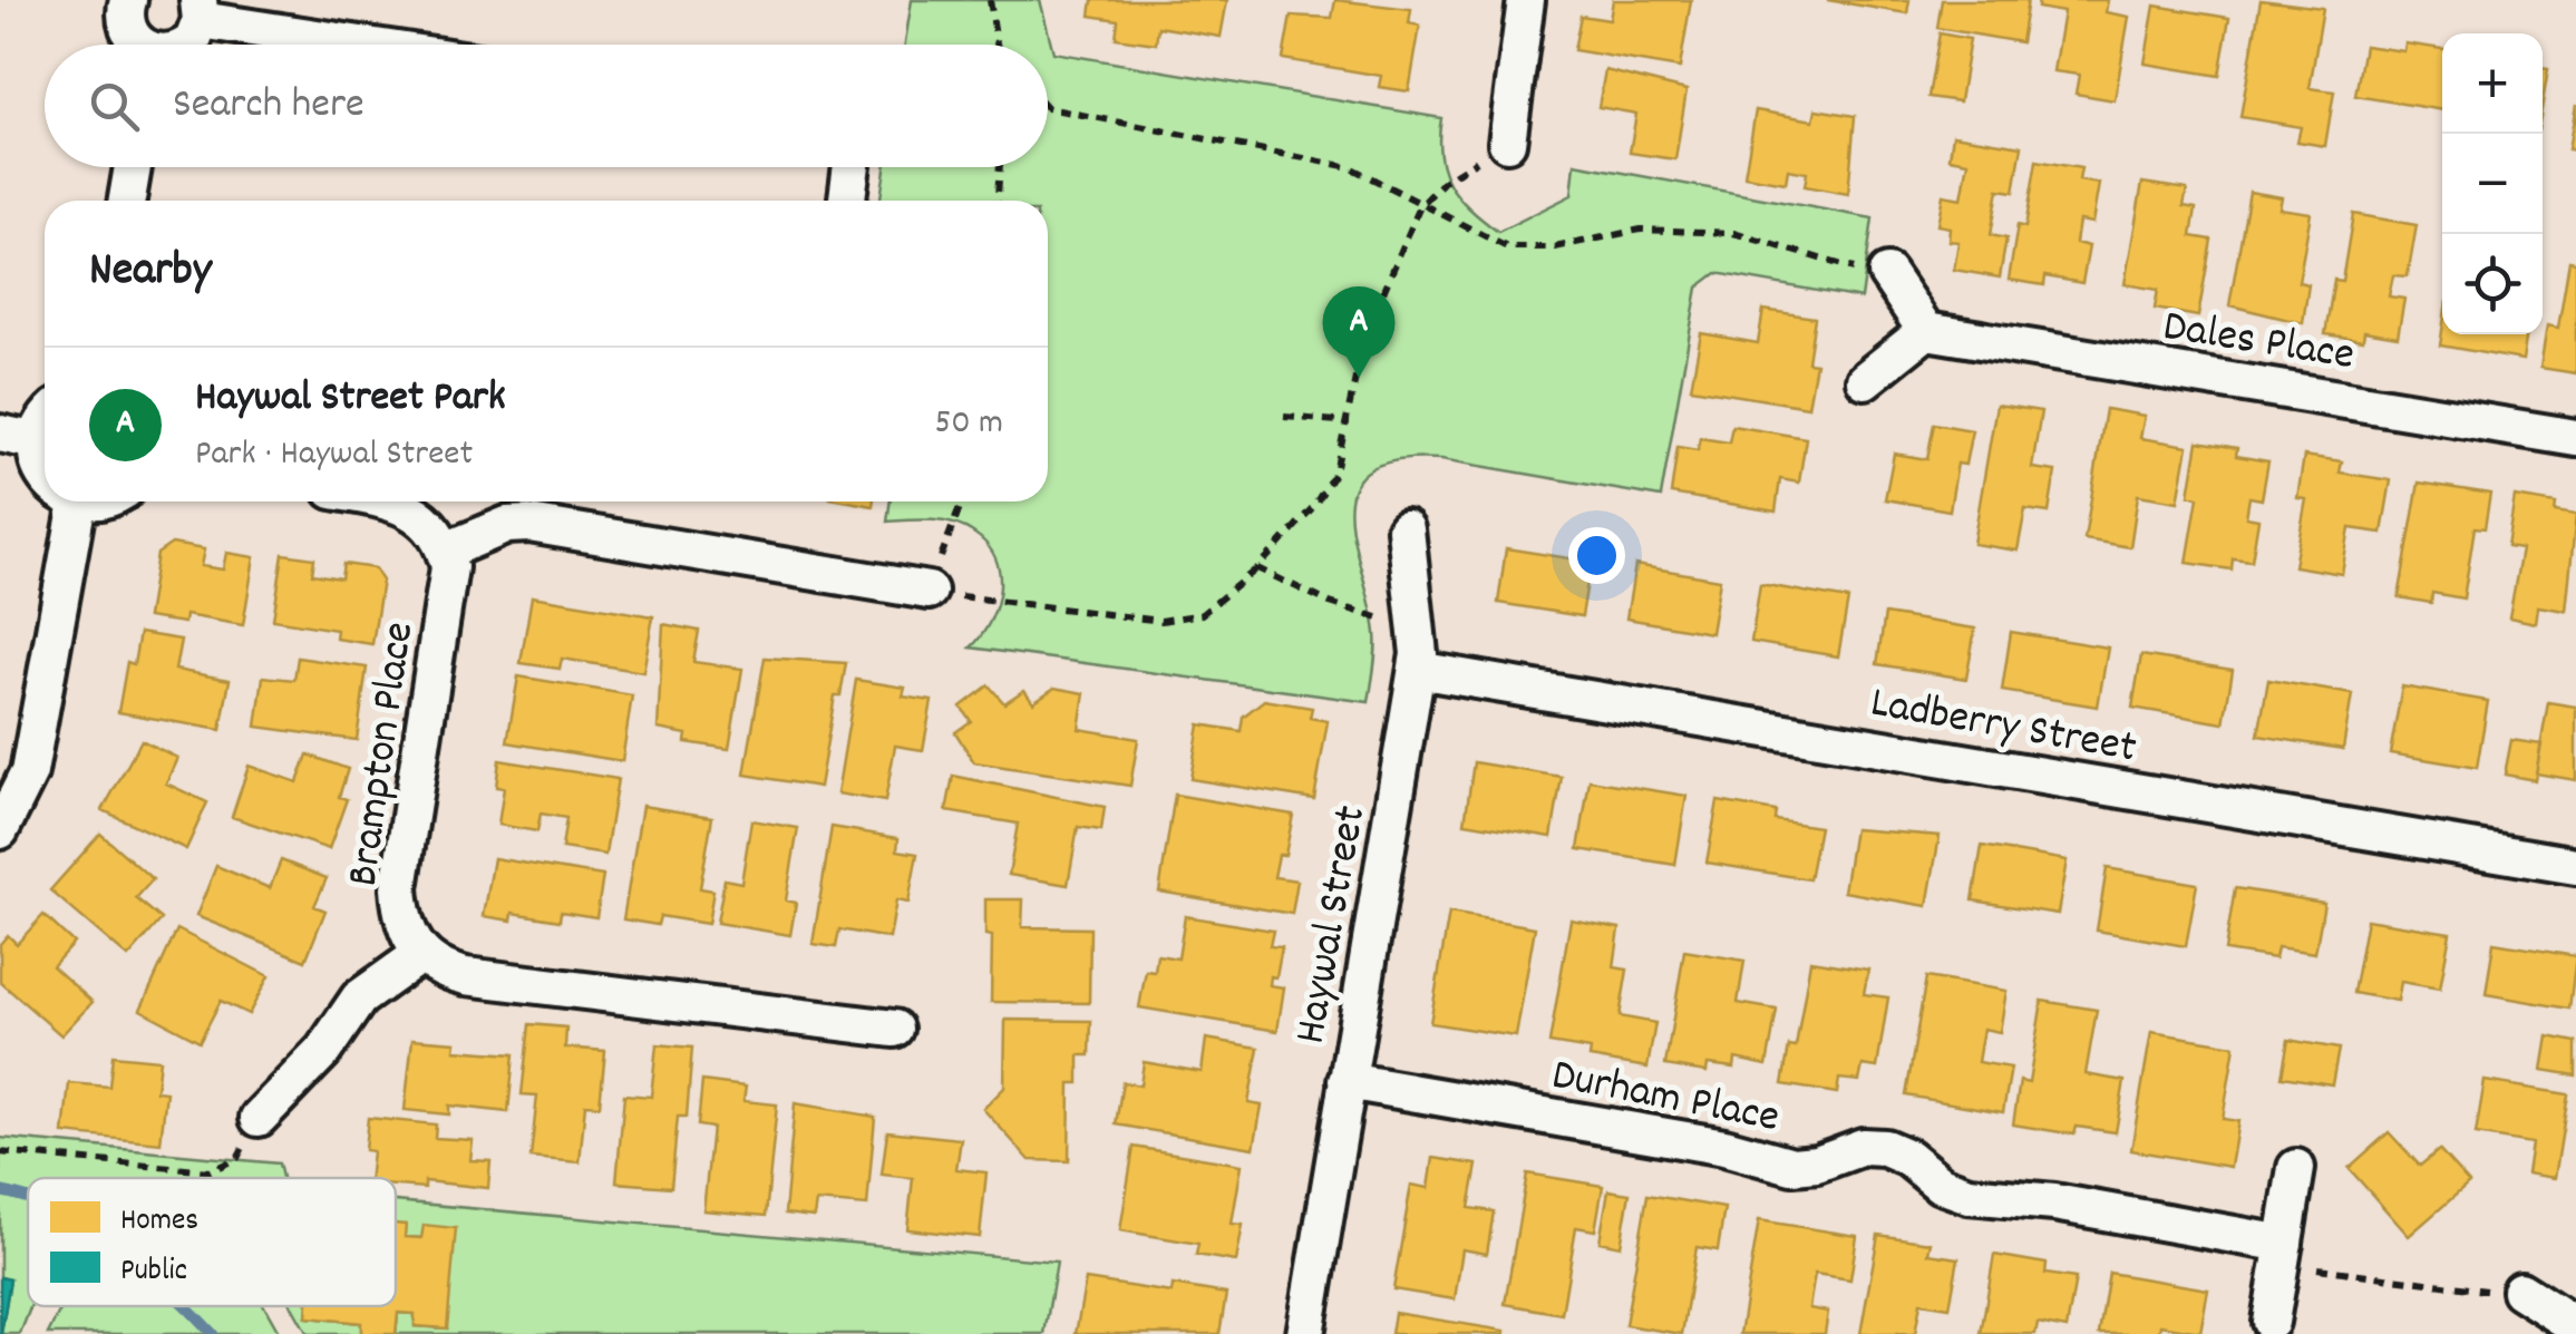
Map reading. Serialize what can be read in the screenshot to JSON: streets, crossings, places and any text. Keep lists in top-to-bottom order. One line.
{"streets":{"street":["Dales Place","Ladberry Street","Brampton Place","Haywal Street","Durham Place"]},"crossings":[["Ladberry Street","Haywal Street"],["Haywal Street","Durham Place"]],"legend":["Homes","Public"],"page":{"map_buttons":["+","−"],"search":"Search here","heading":"Nearby","pins":"A","list":[{"mark":"A","name":"Haywal Street Park","note":"Park · Haywal Street","value":"50 m"}]}}
